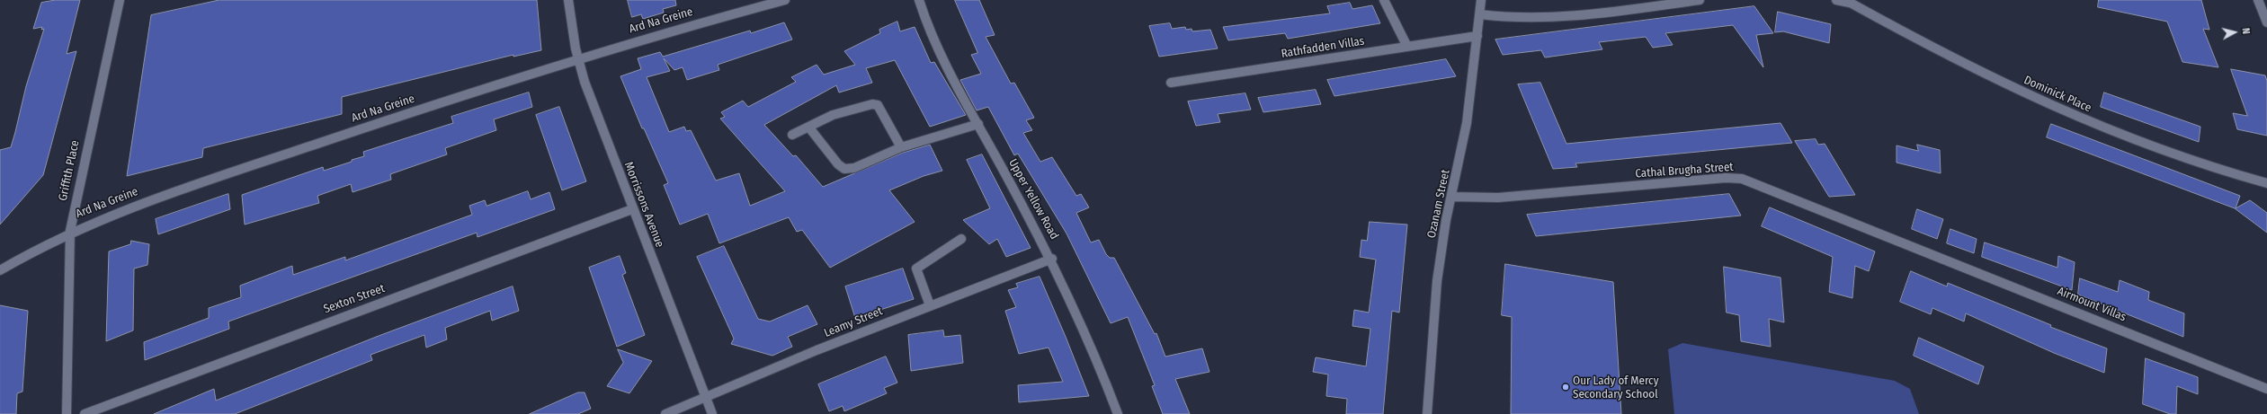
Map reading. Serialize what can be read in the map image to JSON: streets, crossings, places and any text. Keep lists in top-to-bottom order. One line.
{"streets":{"street":["Ard Na Greine","Rathfadden Villas","Dominick Place","Griffith Place","Cathal Brugha Street","Upper Yellow Road","Ozanam Street","Morrissons Avenue","Sexton Street","Airmount Villas","Leamy Street"]},"crossings":[["Ard Na Greine","Griffith Place"],["Ard Na Greine","Morrissons Avenue"],["Rathfadden Villas","Ozanam Street"],["Cathal Brugha Street","Ozanam Street"],["Cathal Brugha Street","Airmount Villas"],["Upper Yellow Road","Leamy Street"],["Morrissons Avenue","Sexton Street"],["Morrissons Avenue","Leamy Street"]],"places":["Our Lady of Mercy Secondary School"],"north":"right"}
